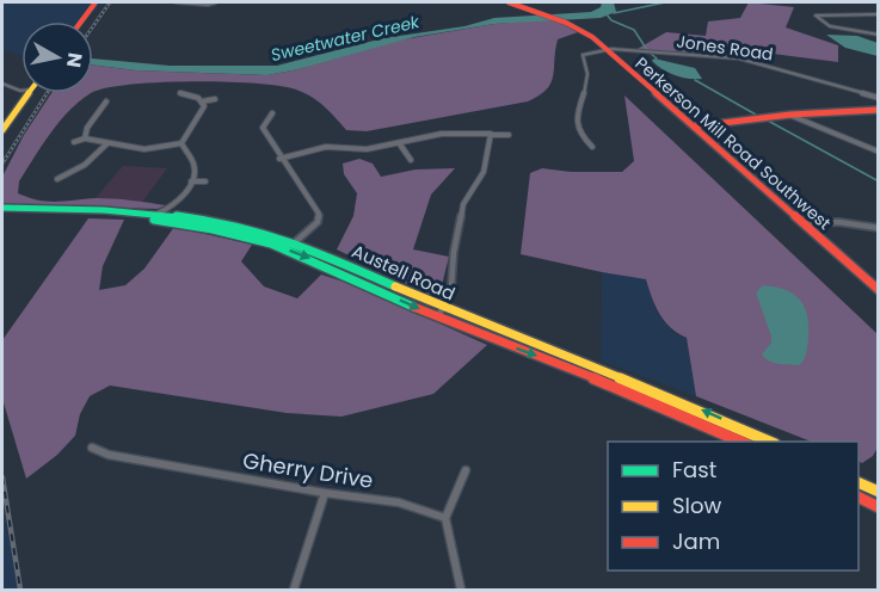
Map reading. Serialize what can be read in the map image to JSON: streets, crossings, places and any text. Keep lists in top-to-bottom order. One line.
{"streets":{"main road":["Perkerson Mill Road Southwest","Austell Road"],"street":["Jones Road","Gherry Drive"]},"crossings":[["Jones Road","Perkerson Mill Road Southwest"]],"water":["Sweetwater Creek"],"legend":["Fast","Slow","Jam"],"north":"right"}
